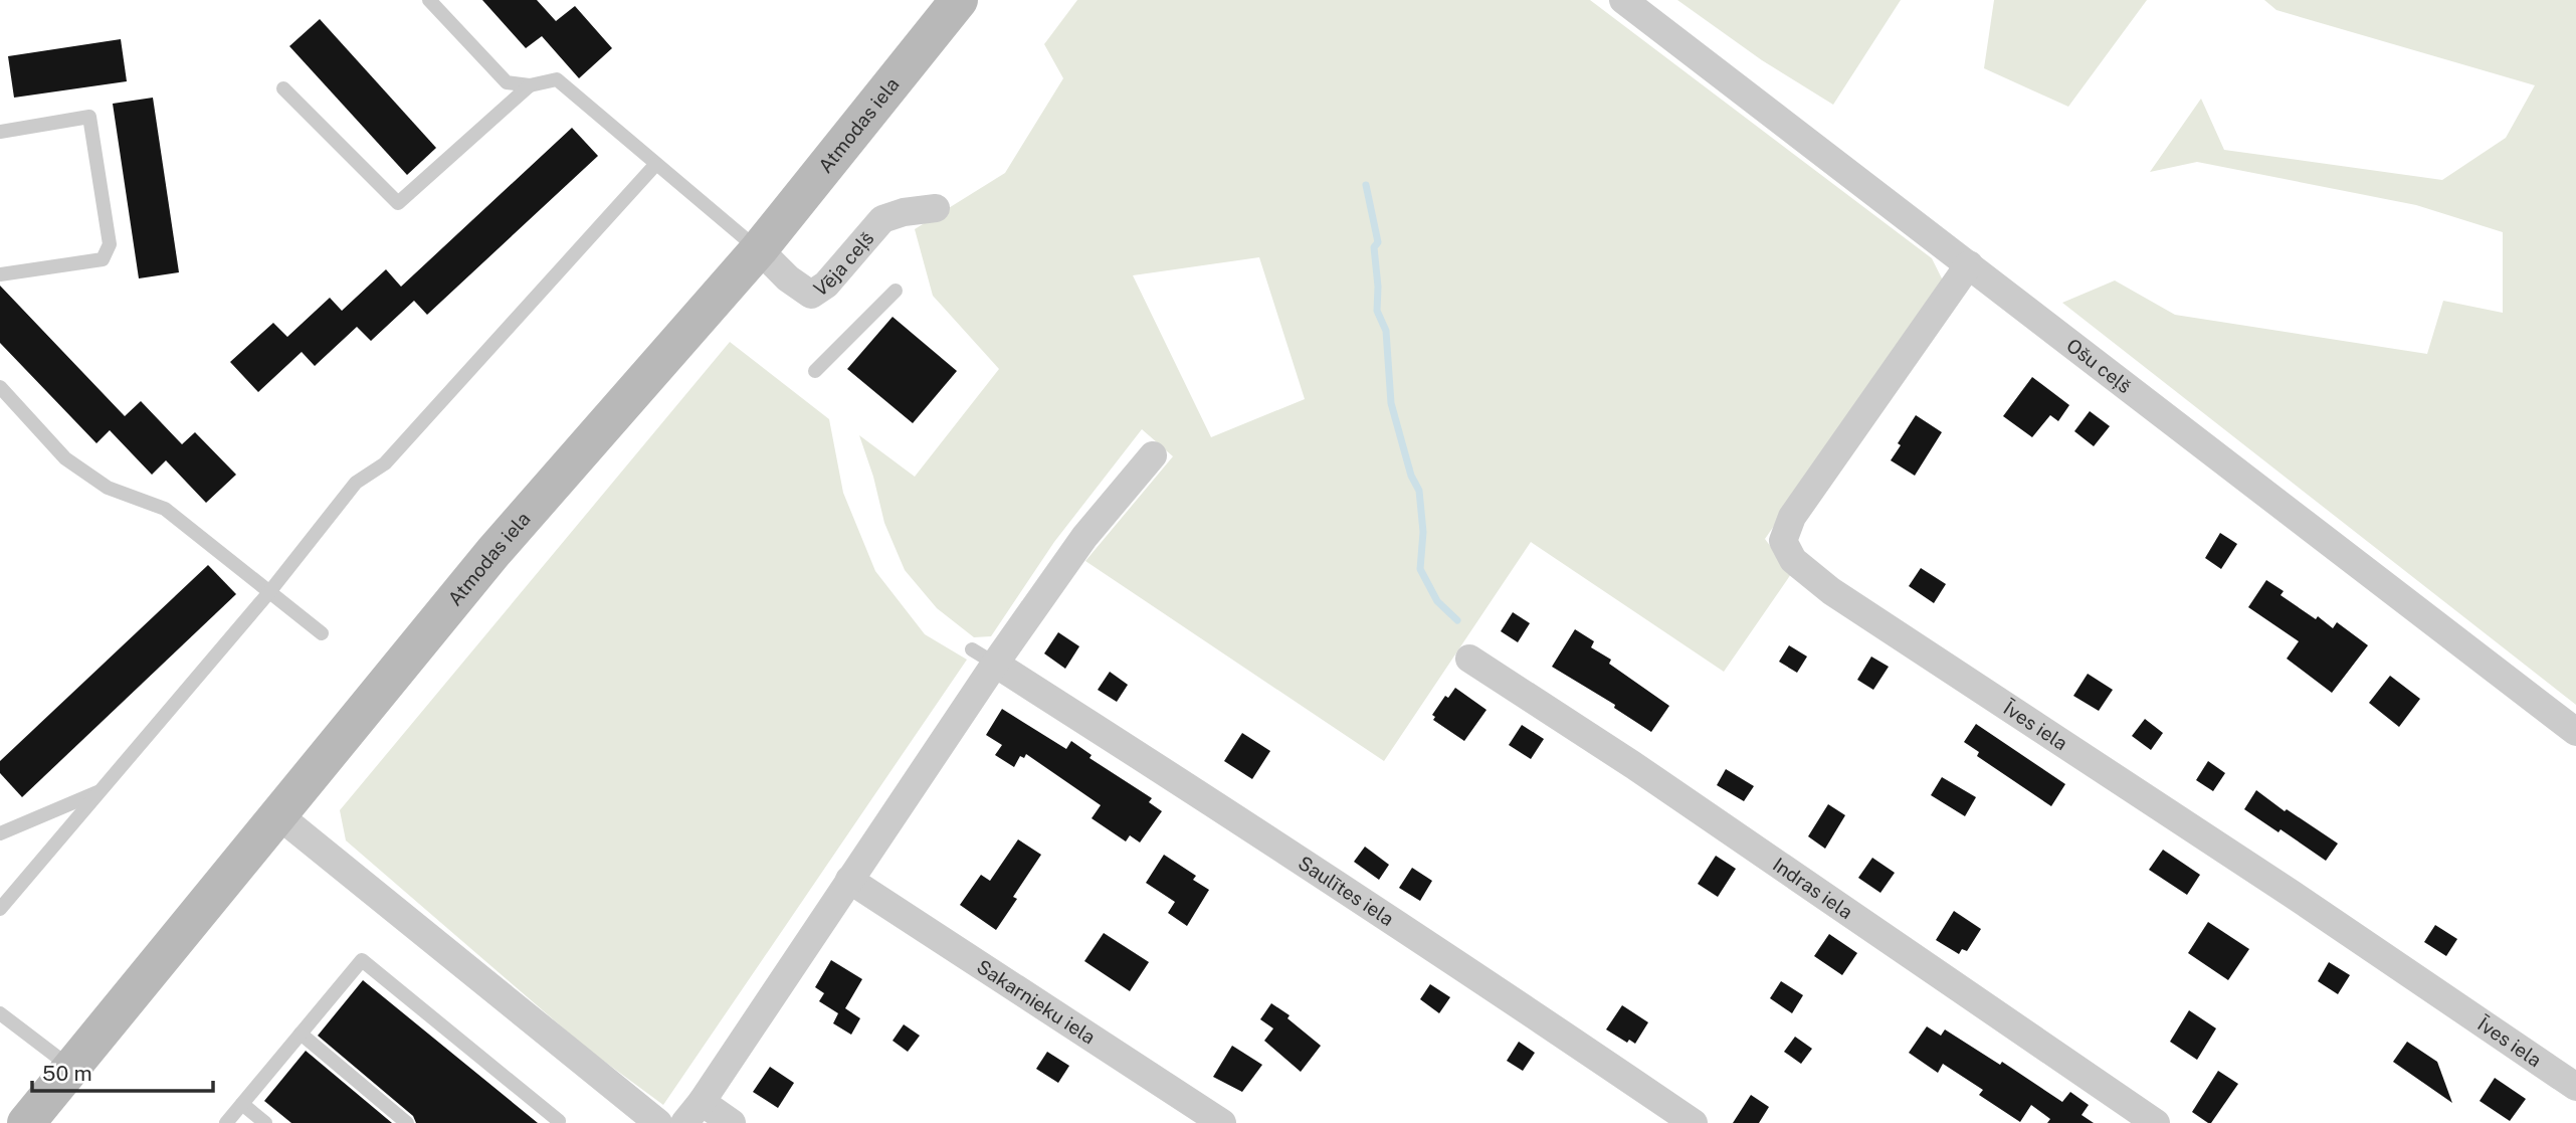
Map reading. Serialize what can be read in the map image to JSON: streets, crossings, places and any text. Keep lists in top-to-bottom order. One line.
{"streets":{"main road":["Atmodas iela"],"street":["Vēja ceļš","Ošu ceļš","Īves iela","Indras iela","Saulītes iela","Sakarnieku iela"]},"crossings":[["Atmodas iela","Vēja ceļš"],["Ošu ceļš","Īves iela"]],"scale_bar":"50 m"}
